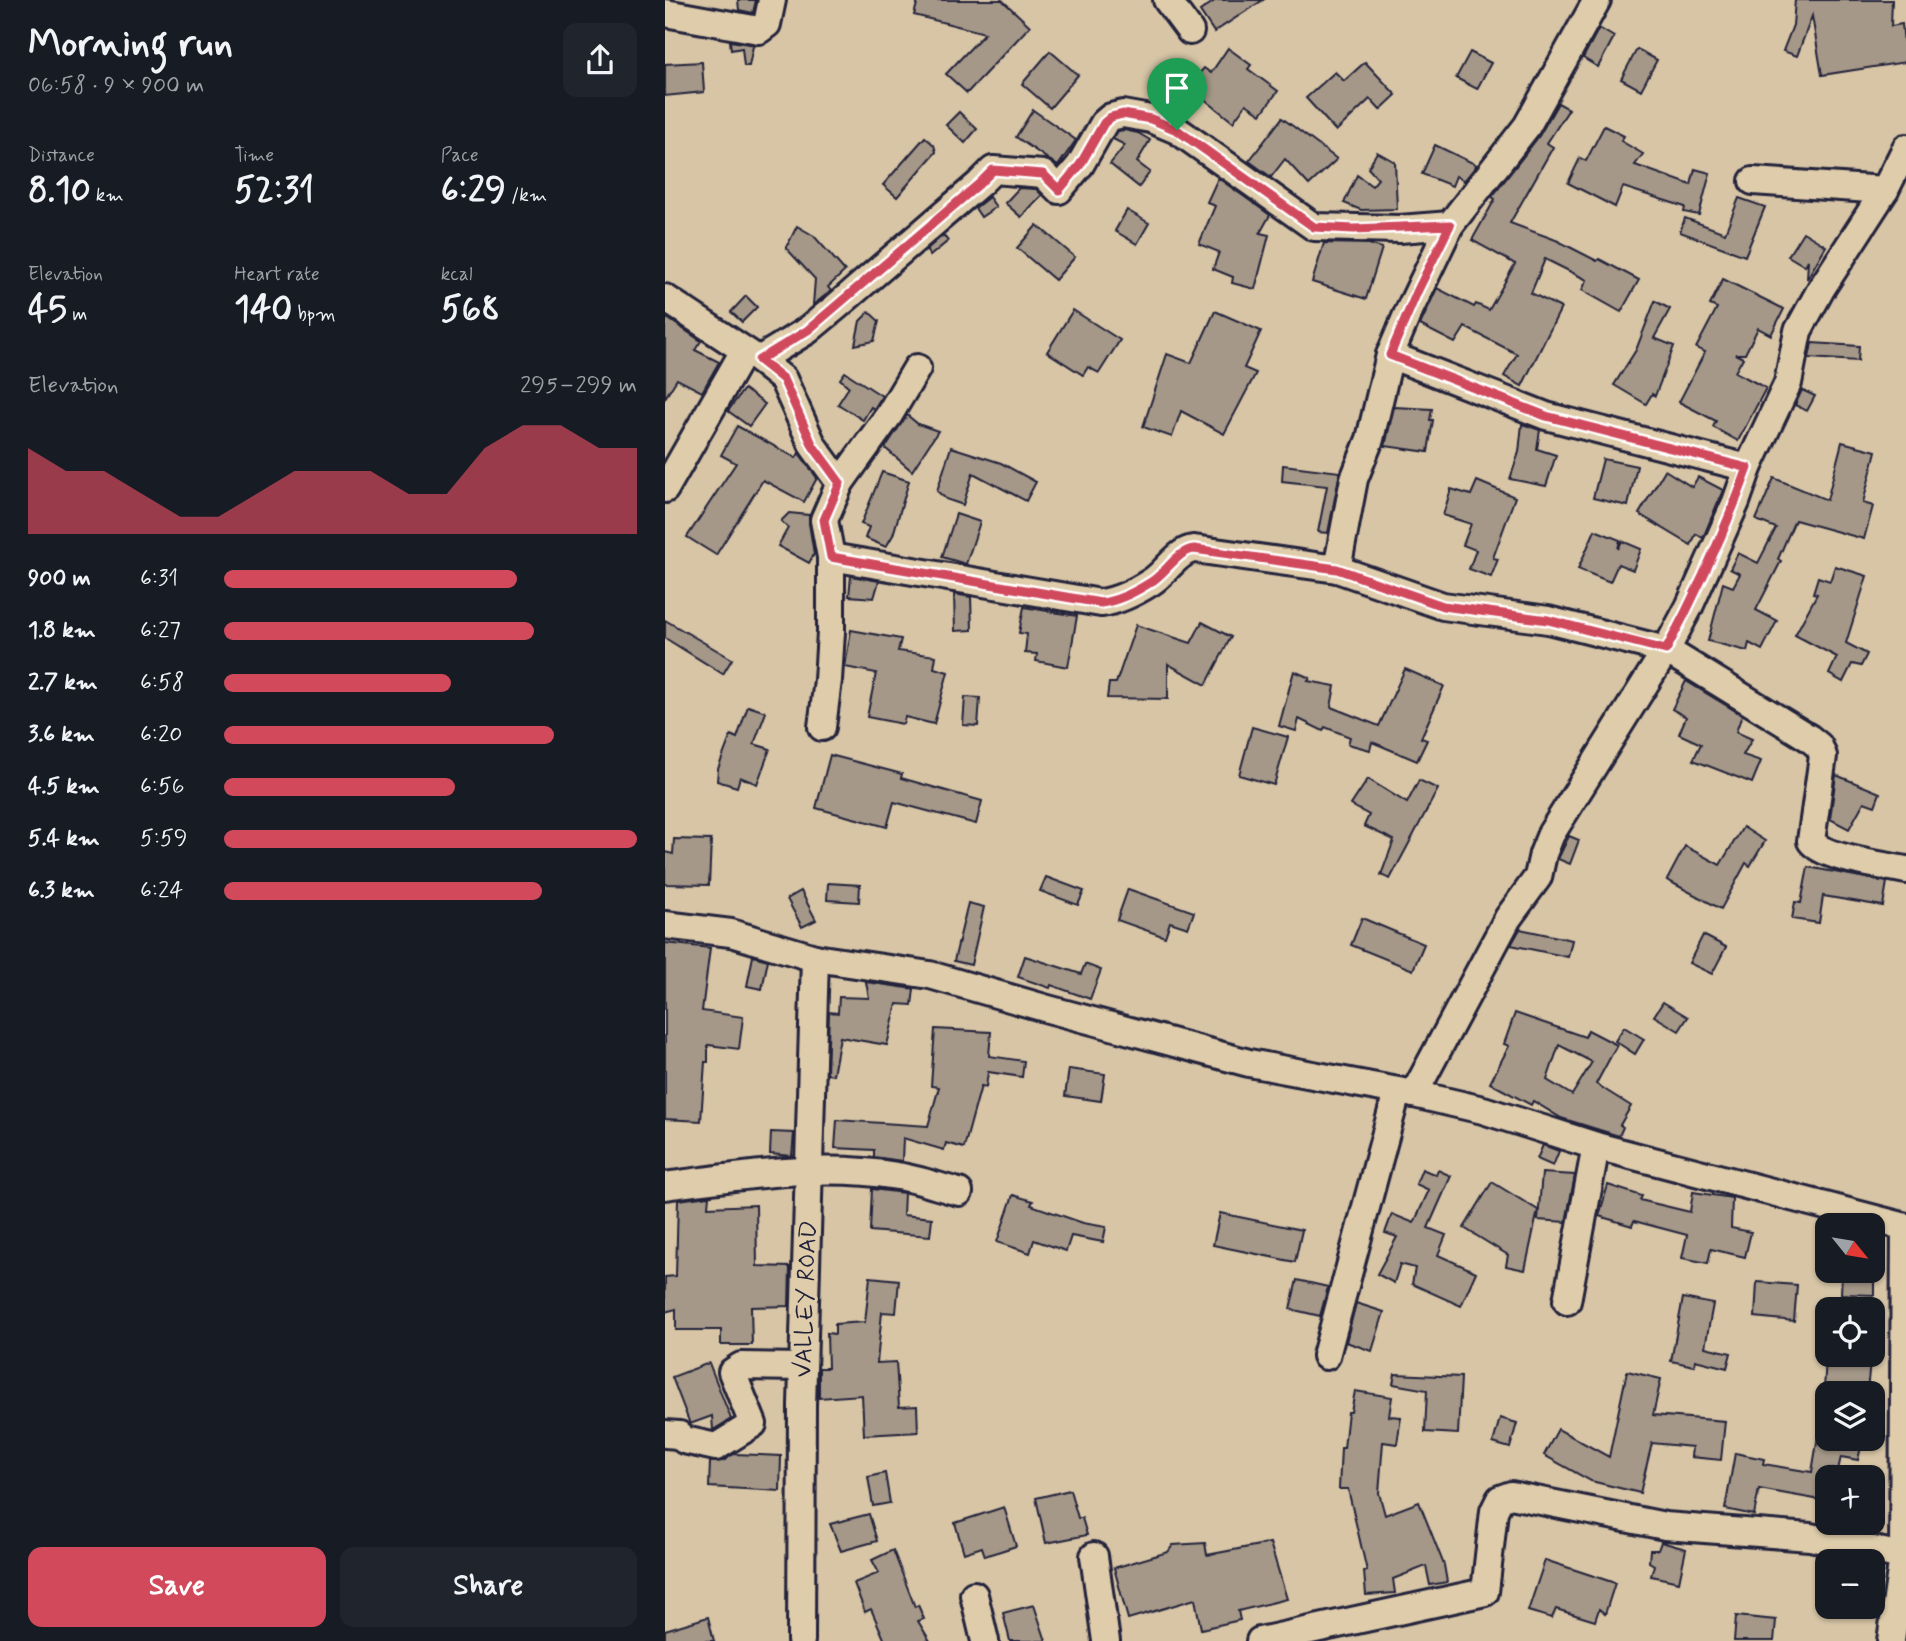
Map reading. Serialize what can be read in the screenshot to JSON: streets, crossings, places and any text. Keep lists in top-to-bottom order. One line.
{"streets":{"street":["VALLEY ROAD"]},"north":"bottom right","page":{"heading":["Morning run","06:58 · 9 × 900 m"],"stats":[["Distance","8.10 km"],["Time","52:31"],["Pace","6:29 /km"],["Elevation","45 m"],["Heart rate","140 bpm"],["kcal","568"]],"chart":["Elevation","295–299 m"],"list":[{"name":"900 m","note":"6:31"},{"name":"1.8 km","note":"6:27"},{"name":"2.7 km","note":"6:58"},{"name":"3.6 km","note":"6:20"},{"name":"4.5 km","note":"6:56"},{"name":"5.4 km","note":"5:59"},{"name":"6.3 km","note":"6:24"}],"map_buttons":["+","−"],"buttons":["Save","Share"]}}
